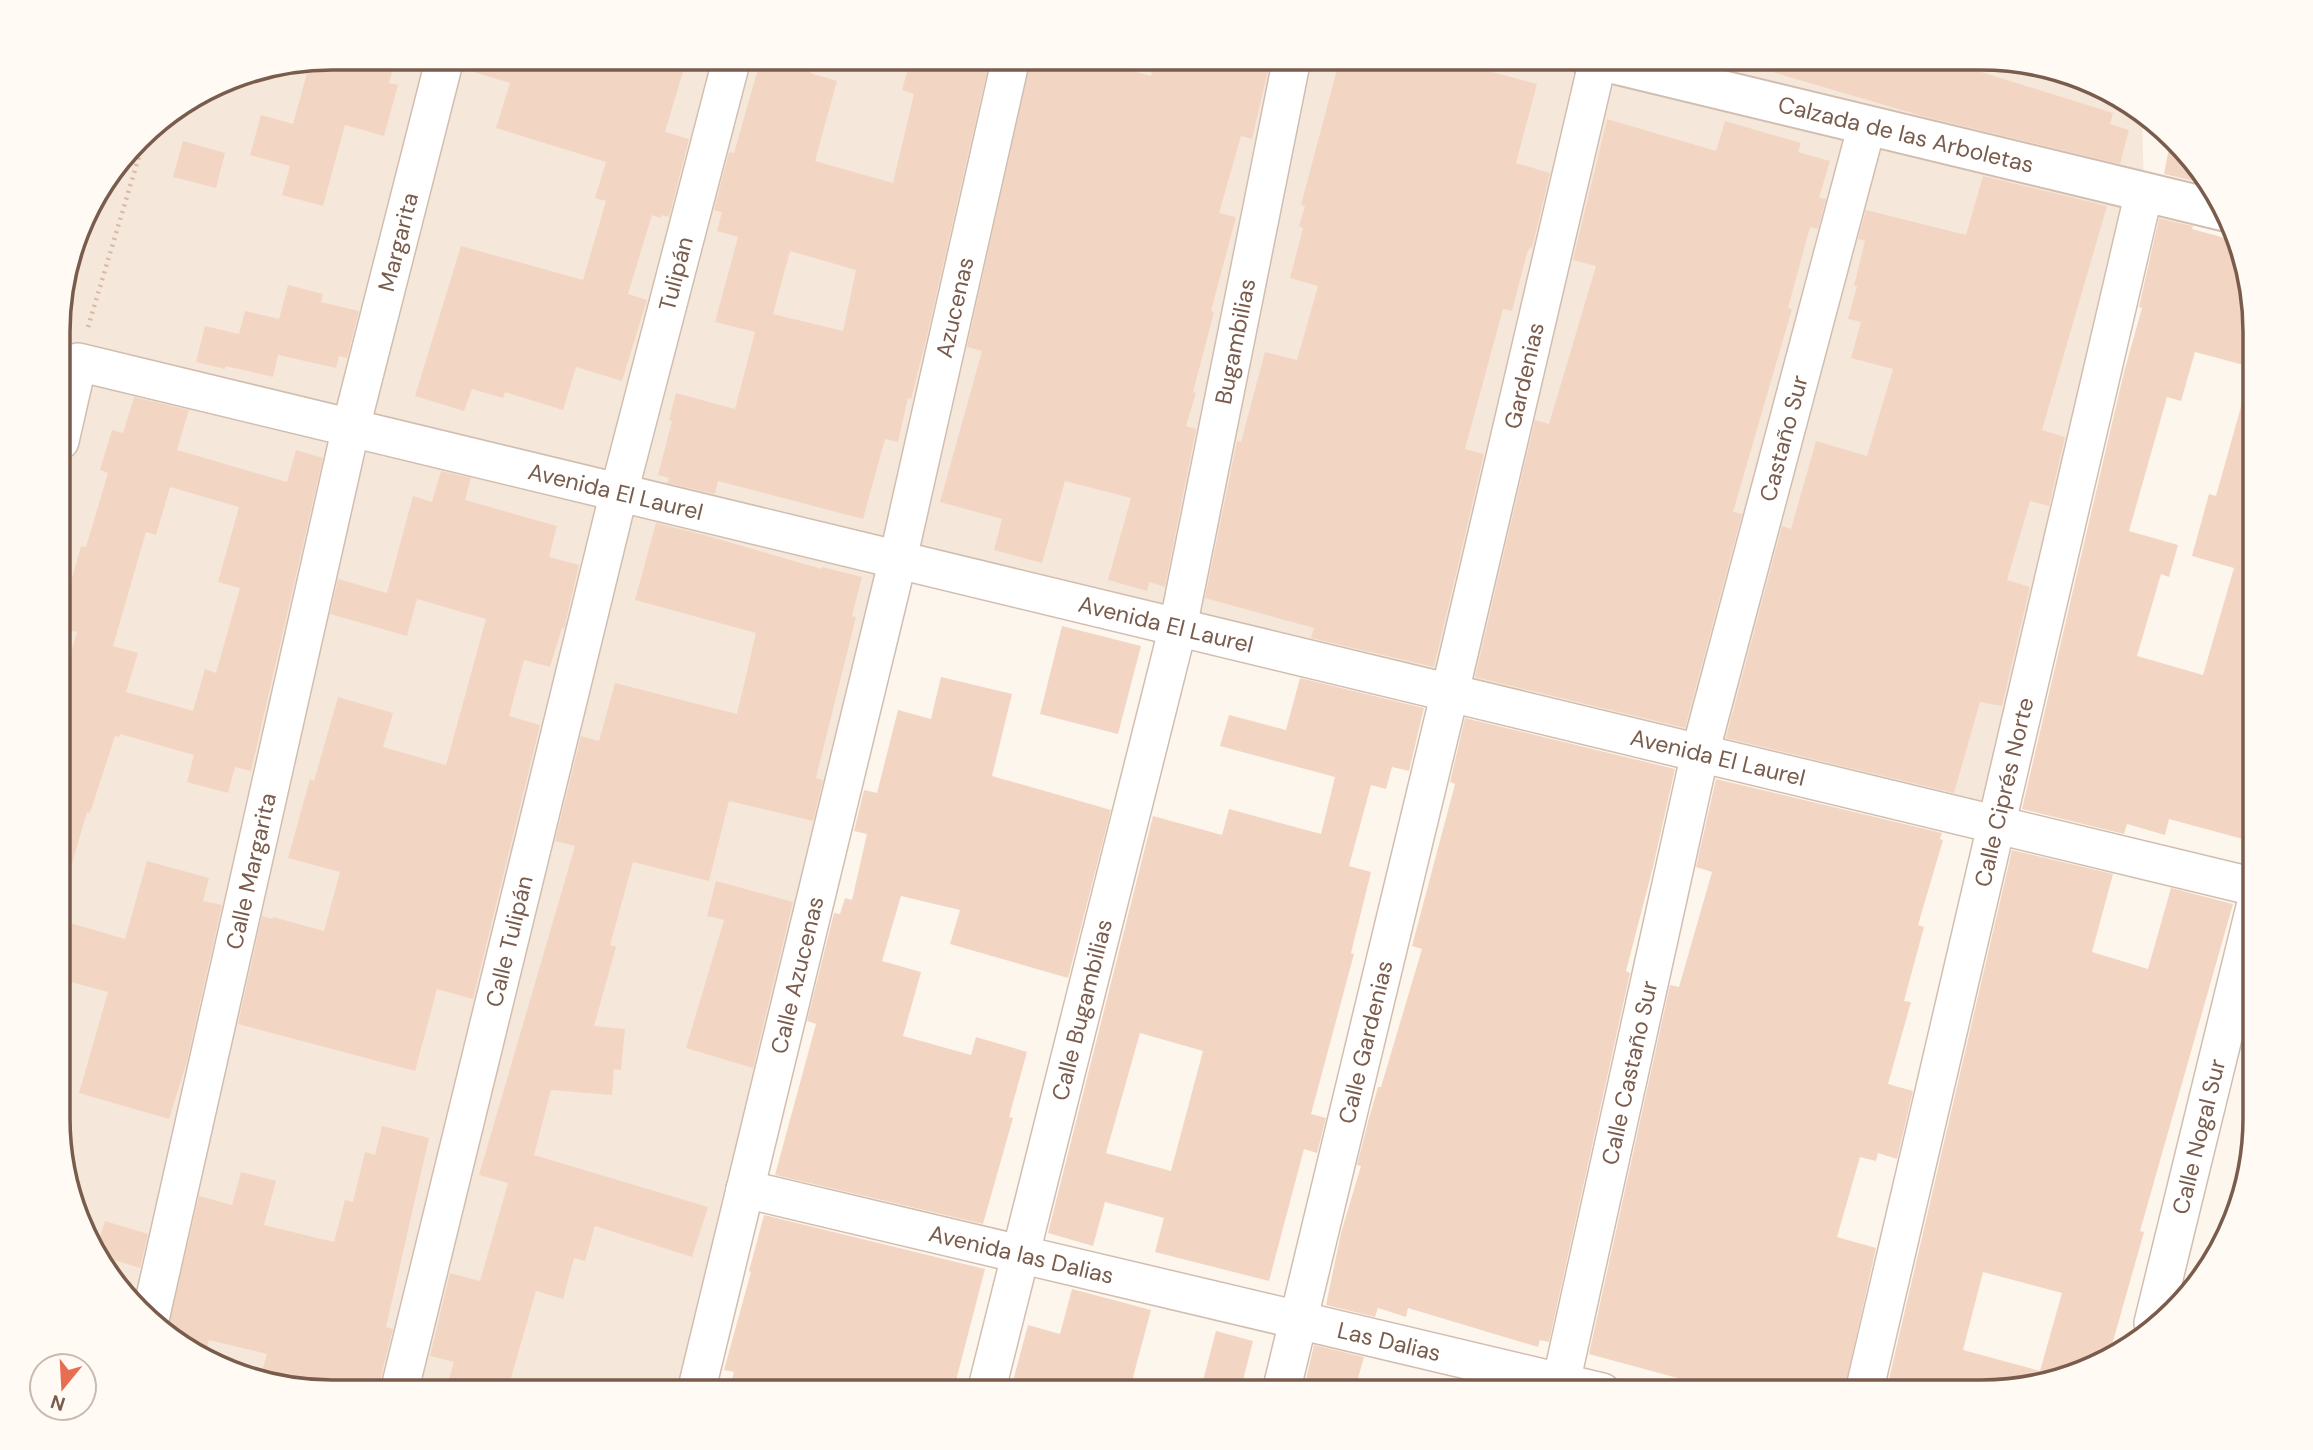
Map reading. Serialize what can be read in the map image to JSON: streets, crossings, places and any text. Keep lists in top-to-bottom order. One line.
{"streets":{"street":["Calzada de las Arboletas","Margarita","Tulipán","Azucenas","Bugambilias","Gardenias","Castaño Sur","Avenida El Laurel","Calle Ciprés Norte","Calle Margarita","Calle Tulipán","Calle Azucenas","Calle Bugambilias","Calle Gardenias","Calle Castaño Sur","Calle Nogal Sur","Avenida las Dalias","Las Dalias"]},"crossings":[["Calzada de las Arboletas","Castaño Sur"],["Calzada de las Arboletas","Calle Ciprés Norte"],["Margarita","Avenida El Laurel"],["Margarita","Calle Margarita"],["Tulipán","Avenida El Laurel"],["Tulipán","Calle Tulipán"],["Azucenas","Avenida El Laurel"],["Azucenas","Calle Azucenas"],["Bugambilias","Avenida El Laurel"],["Bugambilias","Calle Bugambilias"],["Gardenias","Avenida El Laurel"],["Gardenias","Calle Gardenias"],["Castaño Sur","Avenida El Laurel"],["Castaño Sur","Calle Castaño Sur"],["Avenida El Laurel","Calle Ciprés Norte"],["Avenida El Laurel","Calle Margarita"],["Avenida El Laurel","Calle Tulipán"],["Avenida El Laurel","Calle Azucenas"],["Avenida El Laurel","Calle Bugambilias"],["Avenida El Laurel","Calle Gardenias"],["Avenida El Laurel","Calle Castaño Sur"],["Calle Azucenas","Avenida las Dalias"],["Calle Bugambilias","Avenida las Dalias"],["Calle Gardenias","Avenida las Dalias"],["Calle Gardenias","Las Dalias"],["Avenida las Dalias","Las Dalias"]],"north":"bottom"}
